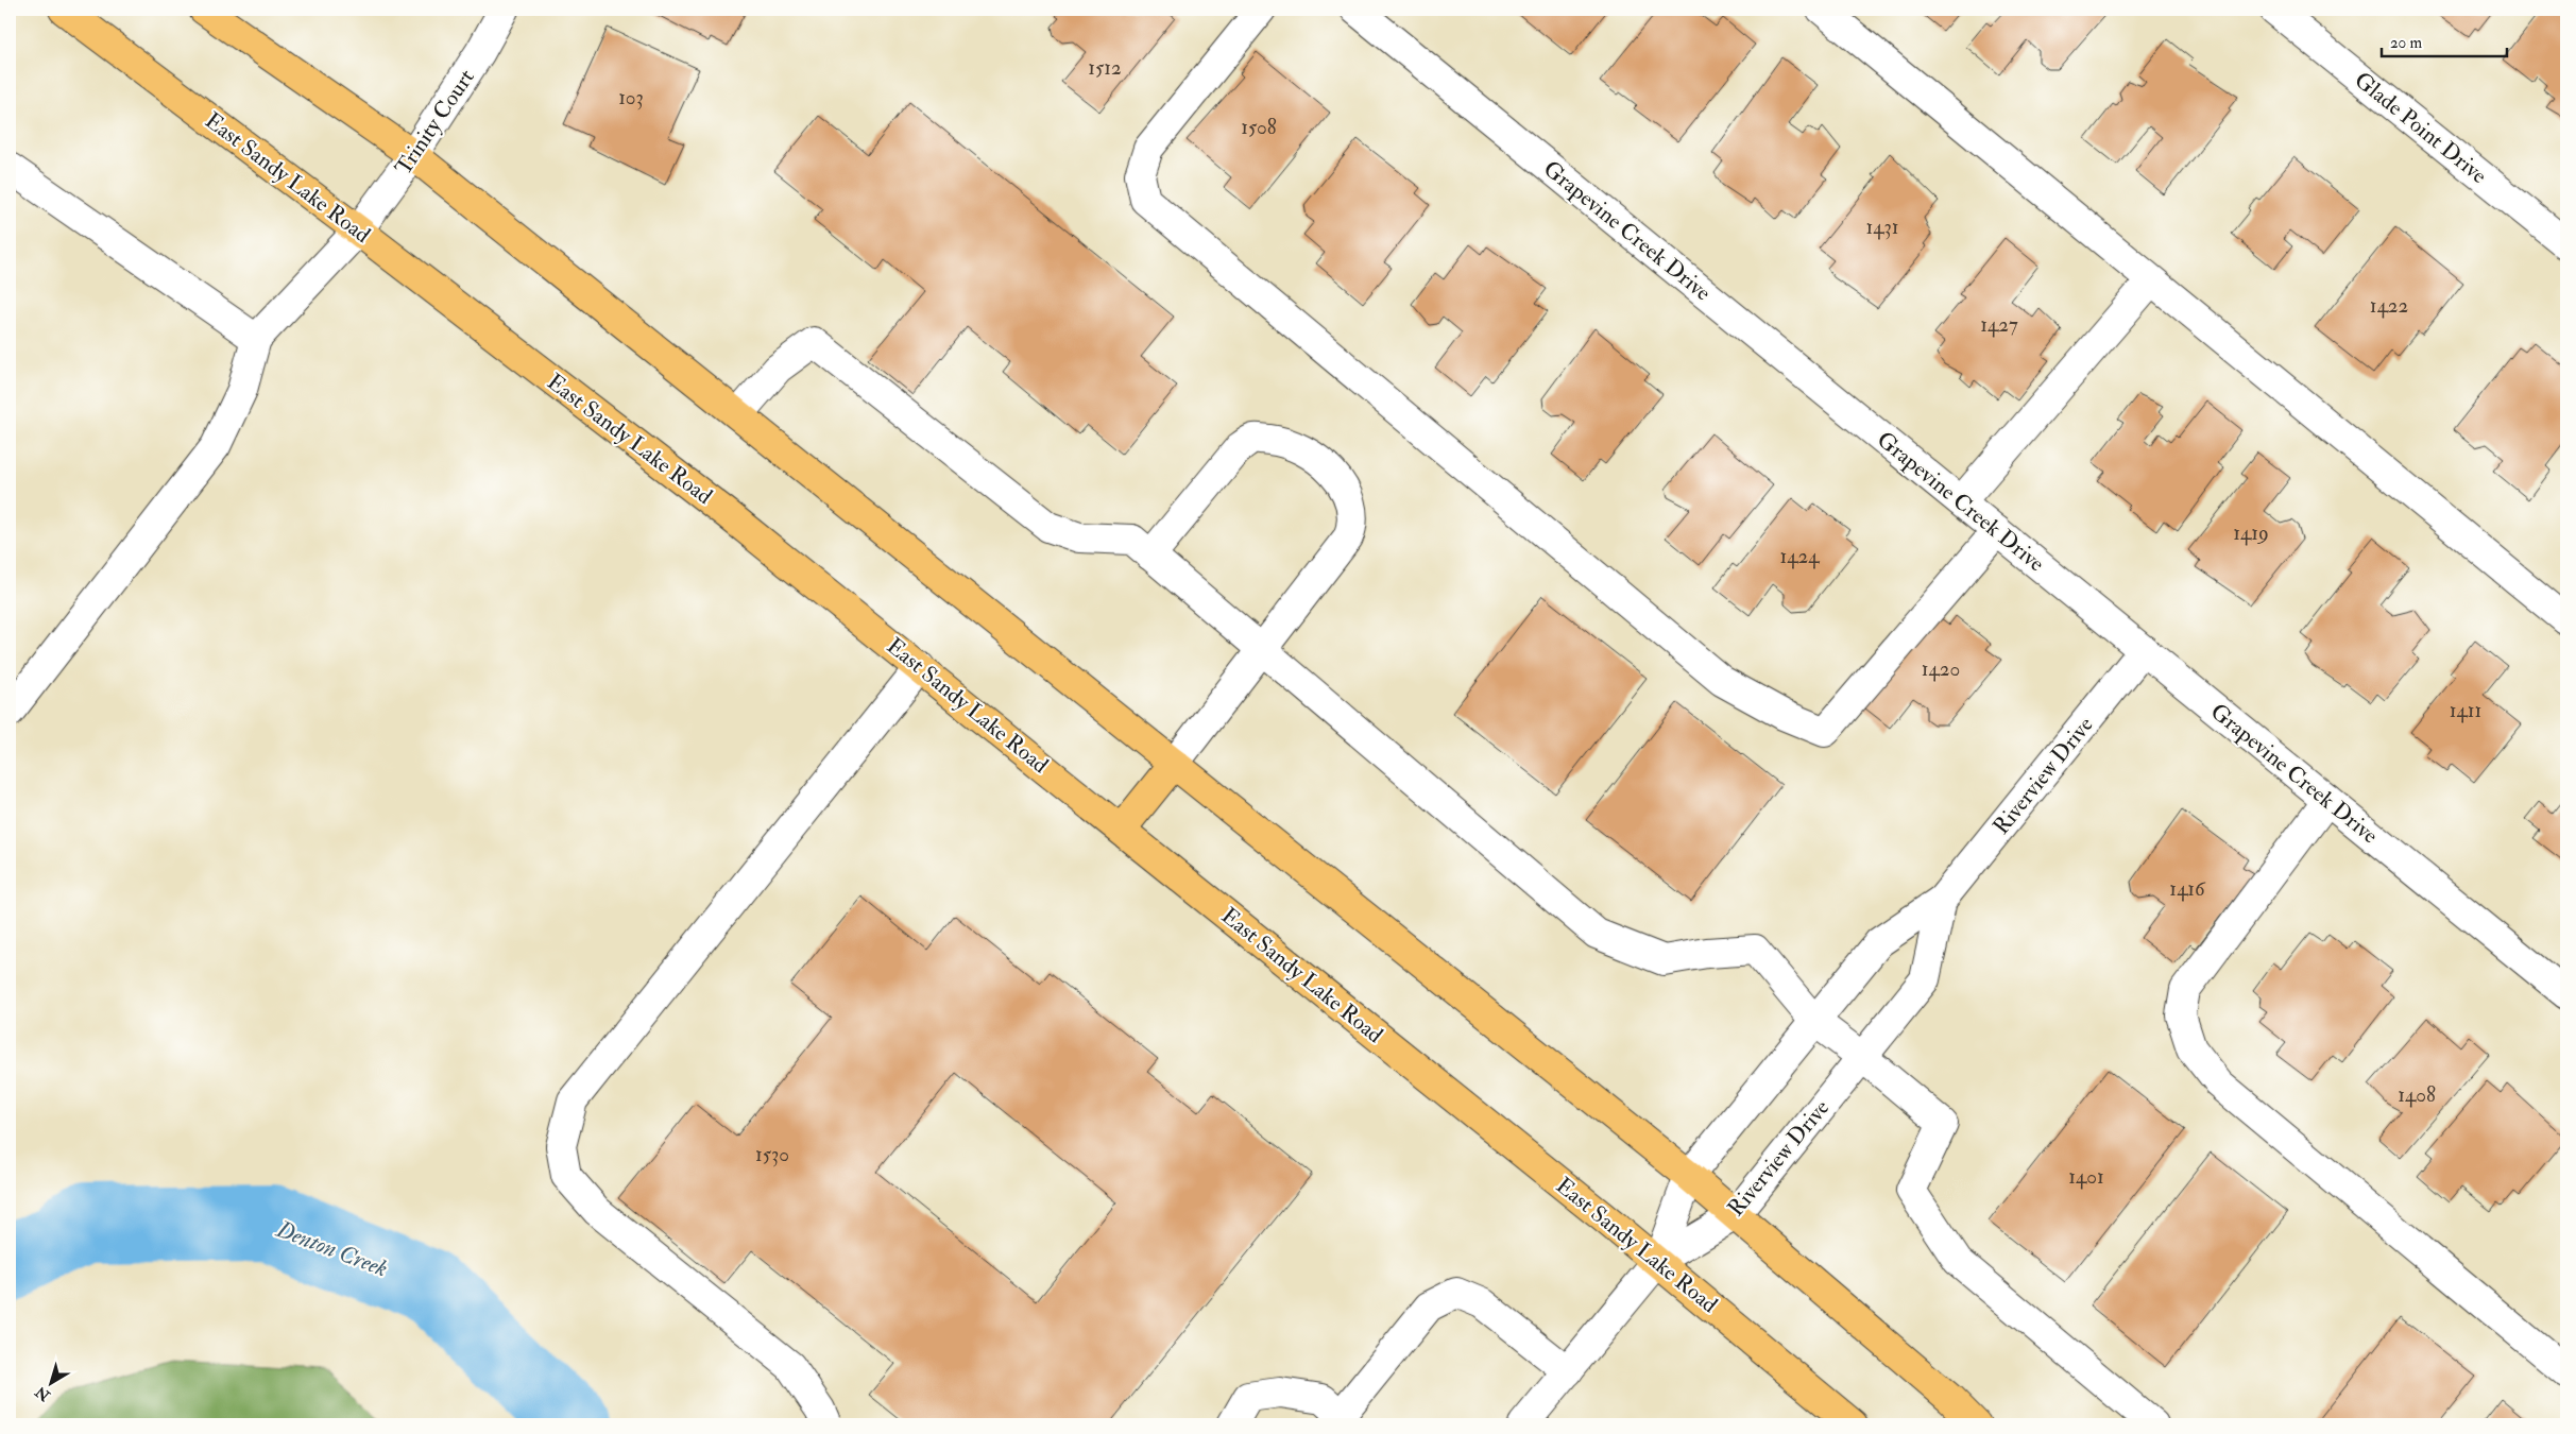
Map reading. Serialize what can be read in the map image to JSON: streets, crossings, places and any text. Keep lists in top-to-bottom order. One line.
{"streets":{"main road":["East Sandy Lake Road"],"street":["Trinity Court","Glade Point Drive","Grapevine Creek Drive","Riverview Drive"]},"crossings":[["Trinity Court","East Sandy Lake Road"],["East Sandy Lake Road","Riverview Drive"],["Grapevine Creek Drive","Riverview Drive"]],"water":["Denton Creek"],"house_numbers":["1512","103","1508","1431","1422","1427","1419","1424","1420","1411","1416","1408","1530","1401"],"scale_bar":"20 m","north":"bottom left"}
